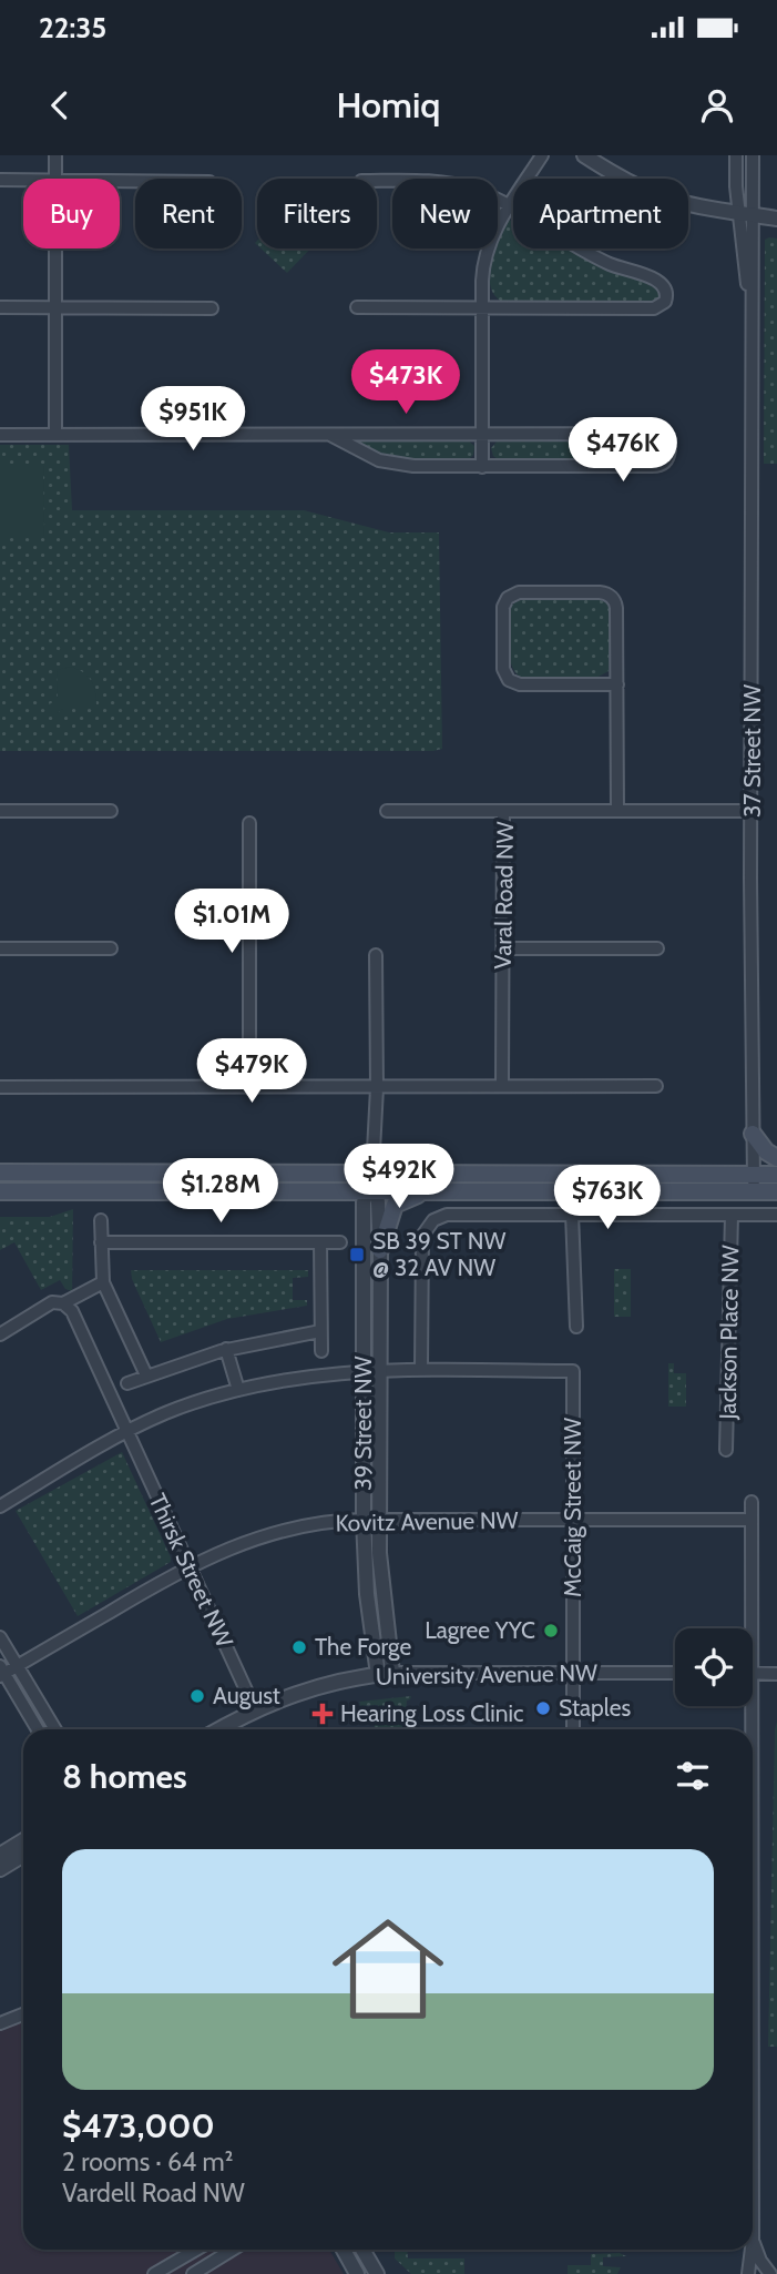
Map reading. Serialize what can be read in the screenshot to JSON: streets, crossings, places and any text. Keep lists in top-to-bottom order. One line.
{"streets":{"street":["37 Street NW","Varal Road NW","Jackson Place NW","39 Street NW","McCaig Street NW","Kovitz Avenue NW","Thirsk Street NW","University Avenue NW"]},"crossings":[["37 Street NW","Varal Road NW"],["39 Street NW","Kovitz Avenue NW"],["39 Street NW","University Avenue NW"],["McCaig Street NW","Kovitz Avenue NW"],["McCaig Street NW","University Avenue NW"],["Kovitz Avenue NW","Thirsk Street NW"],["Thirsk Street NW","University Avenue NW"]],"places":{"transit":["SB 39 ST NW @ 32 AV NW"],"other":["Lagree YYC","The Forge","August","Staples"],"health":["Hearing Loss Clinic"]},"page":{"status":"22:35","header":"Homiq","chip":["Buy","Rent","Filters","New","Apartment"],"price":["$473K","$951K","$476K","$1.01M","$479K","$492K","$1.28M","$763K"],"heading":"8 homes","list":[{"name":"$473,000","note":"2 rooms · 64 m² · Vardell Road NW"}]}}
